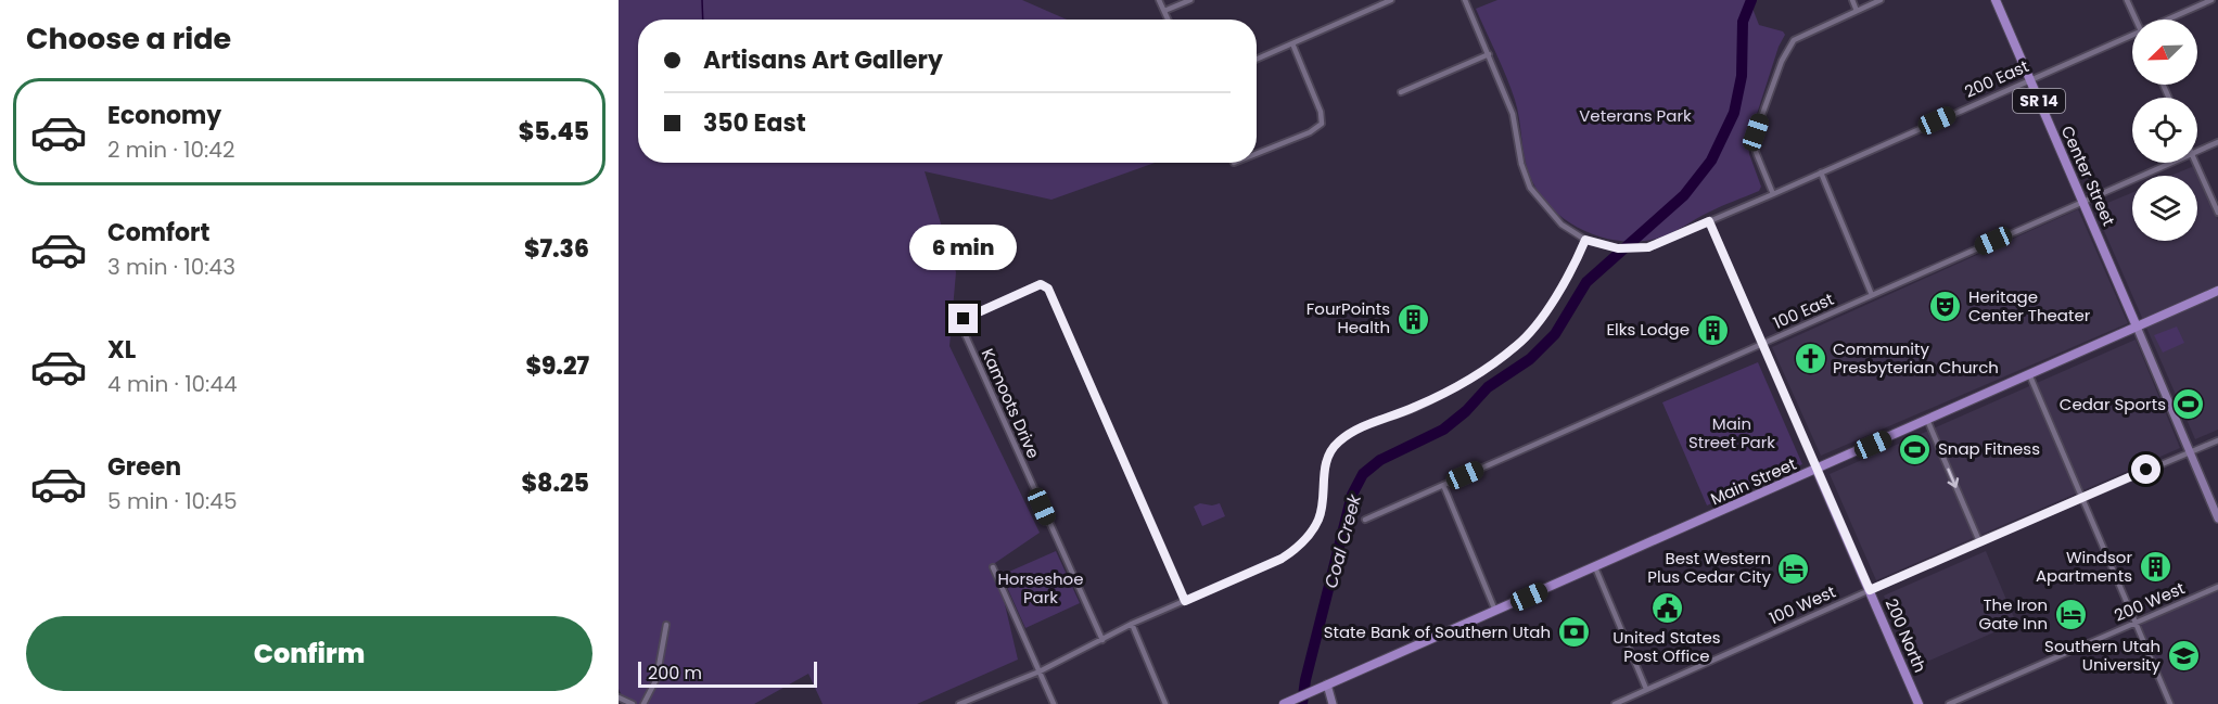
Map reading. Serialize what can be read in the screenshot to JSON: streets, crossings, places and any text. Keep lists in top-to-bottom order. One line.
{"streets":{"main road":["SR 14","Center Street","Main Street","200 North"],"street":["200 East","100 East","Kamoots Drive","200 West","100 West"]},"crossings":[["200 East","Center Street"],["200 East","200 North"],["Center Street","100 East"],["Center Street","Main Street"],["100 East","200 North"],["Main Street","200 North"],["100 West","200 North"]],"water":["Coal Creek"],"parks":["Veterans Park","Main Street Park","Horseshoe Park"],"places":{"theatre":["Heritage Center Theater"],"building":["FourPoints Health","Elks Lodge","Windsor Apartments"],"church":["Community Presbyterian Church"],"sports":["Cedar Sports","Snap Fitness"],"hotel":["Best Western Plus Cedar City","The Iron Gate Inn"],"public building":["United States Post Office"],"bank":["State Bank of Southern Utah"],"school or university":["Southern Utah University"]},"scale_bar":"200 m","north":"bottom left","page":{"heading":"Choose a ride","banner":["Artisans Art Gallery","350 East"],"list":[{"name":"Economy","note":"2 min · 10:42","value":"$5.45"},{"name":"Comfort","note":"3 min · 10:43","value":"$7.36"},{"name":"XL","note":"4 min · 10:44","value":"$9.27"},{"name":"Green","note":"5 min · 10:45","value":"$8.25"}],"bubble":"6 min","buttons":"Confirm","scale":"200 m"}}
